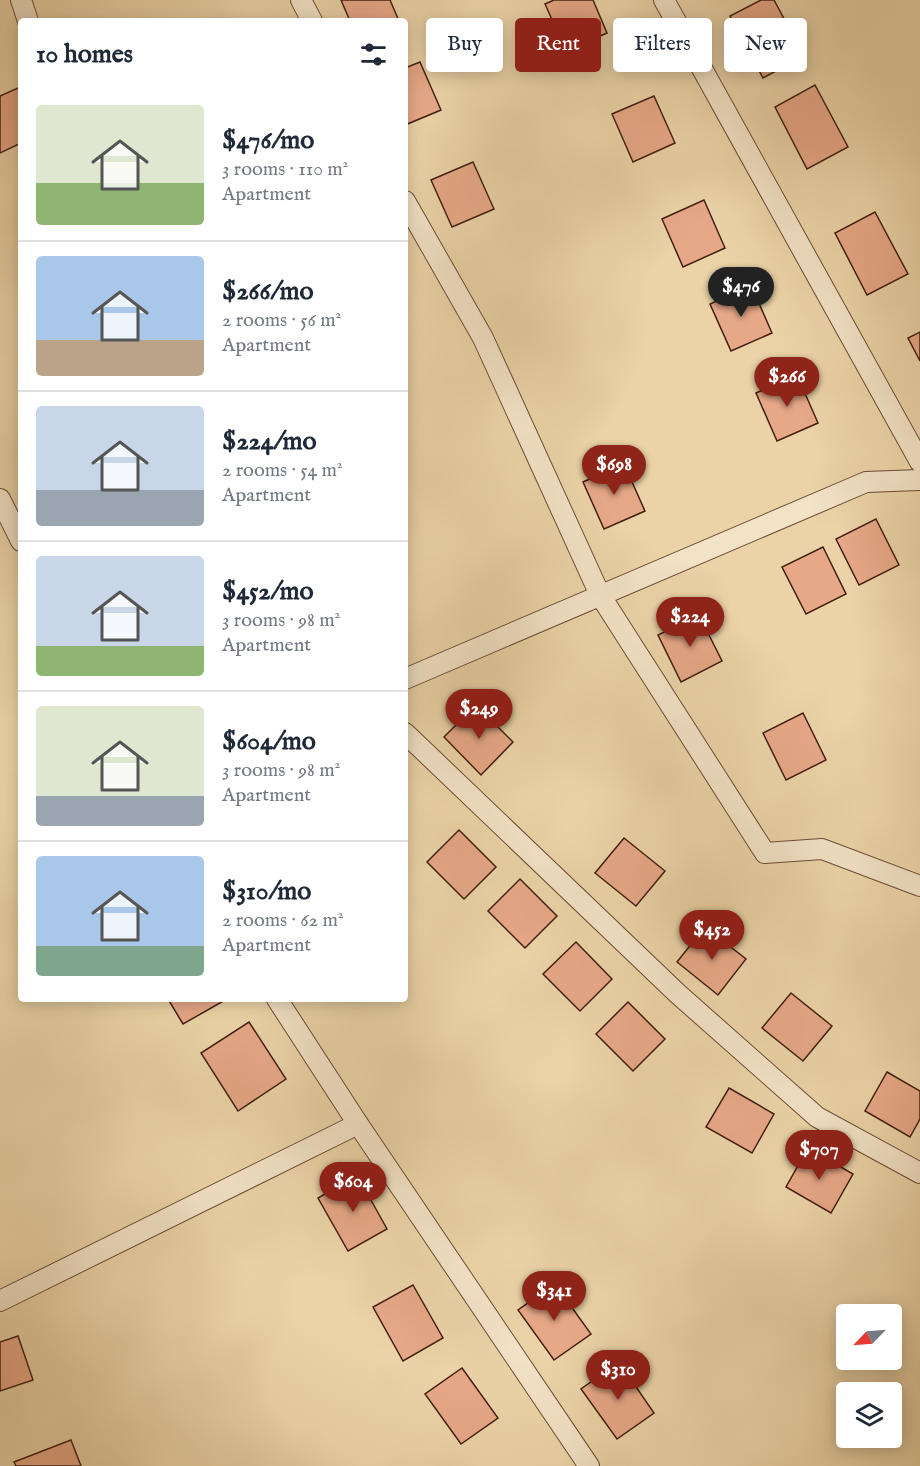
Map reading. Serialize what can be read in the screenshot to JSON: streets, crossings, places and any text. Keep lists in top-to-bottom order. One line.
{"north":"bottom left","page":{"chip":["Buy","Rent","Filters","New"],"heading":"10 homes","list":[{"name":"$476/mo","note":"3 rooms · 110 m² · Apartment"},{"name":"$266/mo","note":"2 rooms · 56 m² · Apartment"},{"name":"$224/mo","note":"2 rooms · 54 m² · Apartment"},{"name":"$452/mo","note":"3 rooms · 98 m² · Apartment"},{"name":"$604/mo","note":"3 rooms · 98 m² · Apartment"},{"name":"$310/mo","note":"2 rooms · 62 m² · Apartment"}],"price":["$476","$266","$698","$224","$249","$452","$707","$604","$341","$310"]}}
